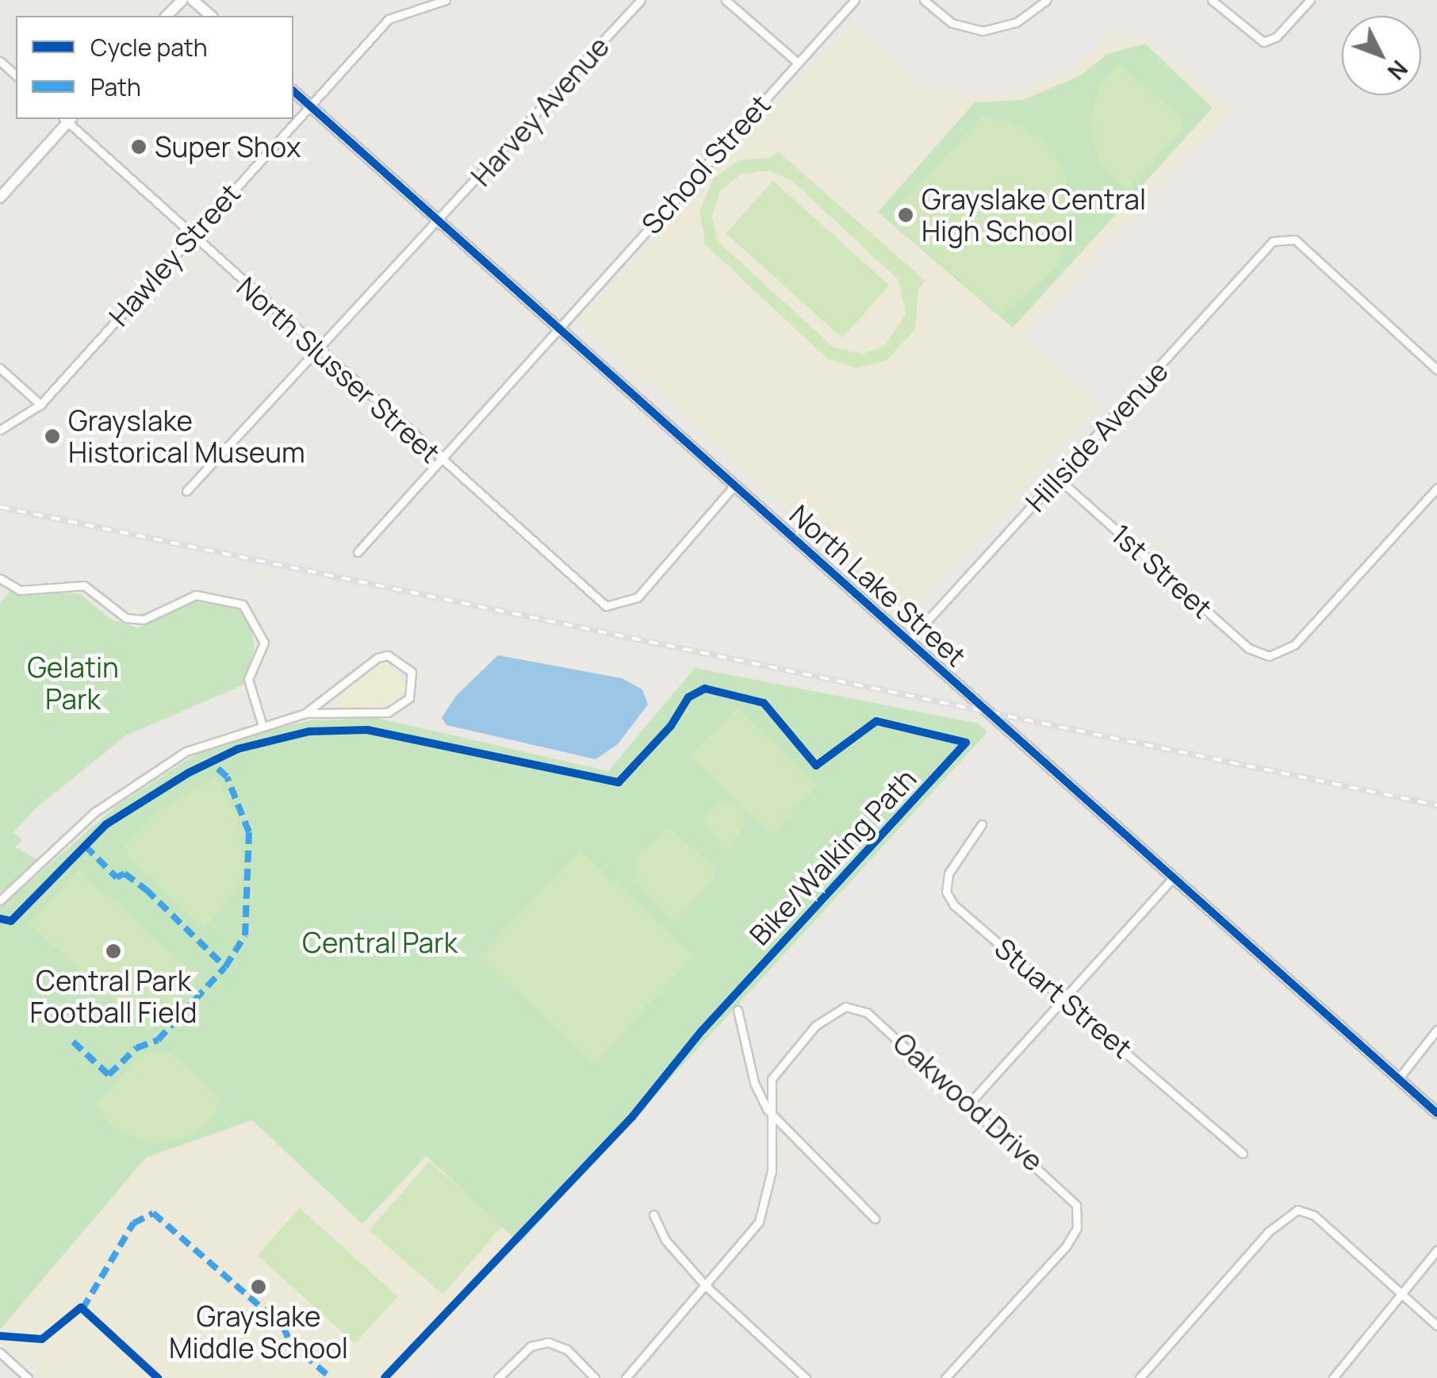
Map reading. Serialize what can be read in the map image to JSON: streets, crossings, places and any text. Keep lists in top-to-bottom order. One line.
{"streets":{"street":["Harvey Avenue","School Street","Hawley Street","North Slusser Street","Hillside Avenue","1st Street","North Lake Street","Stuart Street","Oakwood Drive"],"cycle path":["Bike/Walking Path"]},"crossings":[["Harvey Avenue","North Slusser Street"],["Harvey Avenue","North Lake Street"],["School Street","North Slusser Street"],["School Street","North Lake Street"],["Hawley Street","North Slusser Street"],["Hawley Street","North Lake Street"],["North Slusser Street","North Lake Street"],["Hillside Avenue","1st Street"],["Hillside Avenue","North Lake Street"]],"parks":["Gelatin Park","Central Park"],"places":["Super Shox","Grayslake Central High School","Grayslake Historical Museum","Central Park Football Field","Grayslake Middle School"],"legend":["Cycle path","Path"],"north":"bottom right"}
